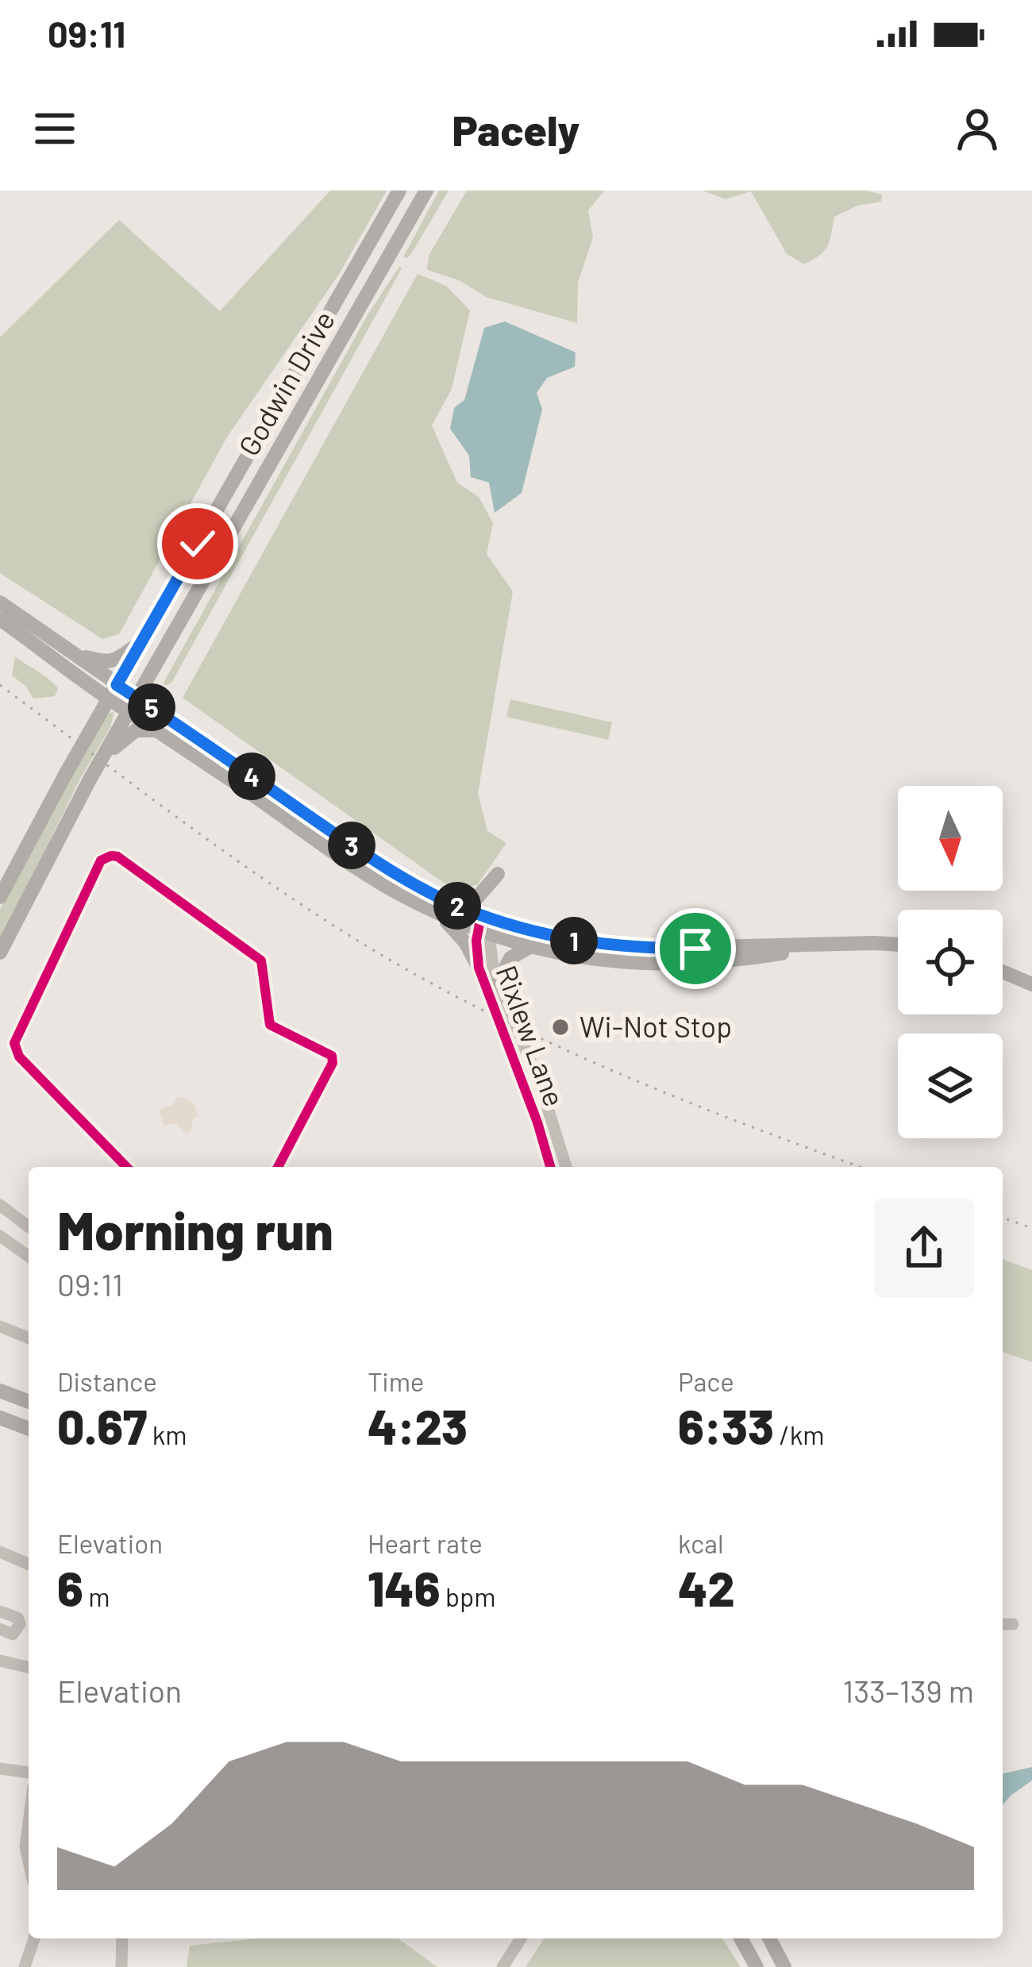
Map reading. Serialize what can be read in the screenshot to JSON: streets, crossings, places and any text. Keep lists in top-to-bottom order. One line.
{"streets":{"main road":["Godwin Drive"],"street":["Rixlew Lane"]},"places":["Wi-Not Stop"],"north":"bottom","page":{"status":"09:11","header":"Pacely","pins":["5","4","3","2","1"],"heading":["Morning run","09:11"],"stats":[["Distance","0.67 km"],["Time","4:23"],["Pace","6:33 /km"],["Elevation","6 m"],["Heart rate","146 bpm"],["kcal","42"]],"chart":["Elevation","133–139 m"]}}
